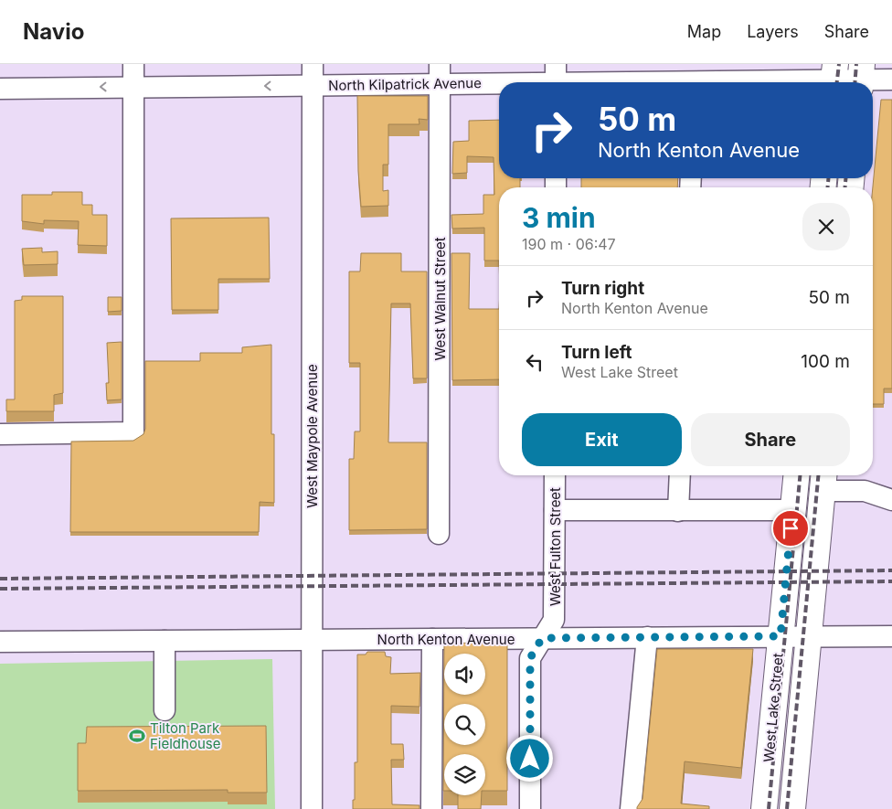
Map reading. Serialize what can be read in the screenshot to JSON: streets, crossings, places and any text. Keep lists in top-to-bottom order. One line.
{"streets":{"main road":["West Lake Street"],"street":["North Kilpatrick Avenue","West Walnut Street","West Maypole Avenue","West Fulton Street","North Kenton Avenue"]},"crossings":[["North Kilpatrick Avenue","West Walnut Street"],["North Kilpatrick Avenue","West Maypole Avenue"],["West Maypole Avenue","North Kenton Avenue"],["West Fulton Street","North Kenton Avenue"],["North Kenton Avenue","West Lake Street"]],"one_way":["North Kilpatrick Avenue"],"places":{"sports":["Tilton Park Fieldhouse"]},"page":{"header":"Navio","nav":["Map","Layers","Share"],"turn":["50 m","North Kenton Avenue"],"heading":["3 min","190 m · 06:47"],"list":[{"name":"Turn right","note":"North Kenton Avenue","value":"50 m"},{"name":"Turn left","note":"West Lake Street","value":"100 m"}],"buttons":["Exit","Share"]}}
